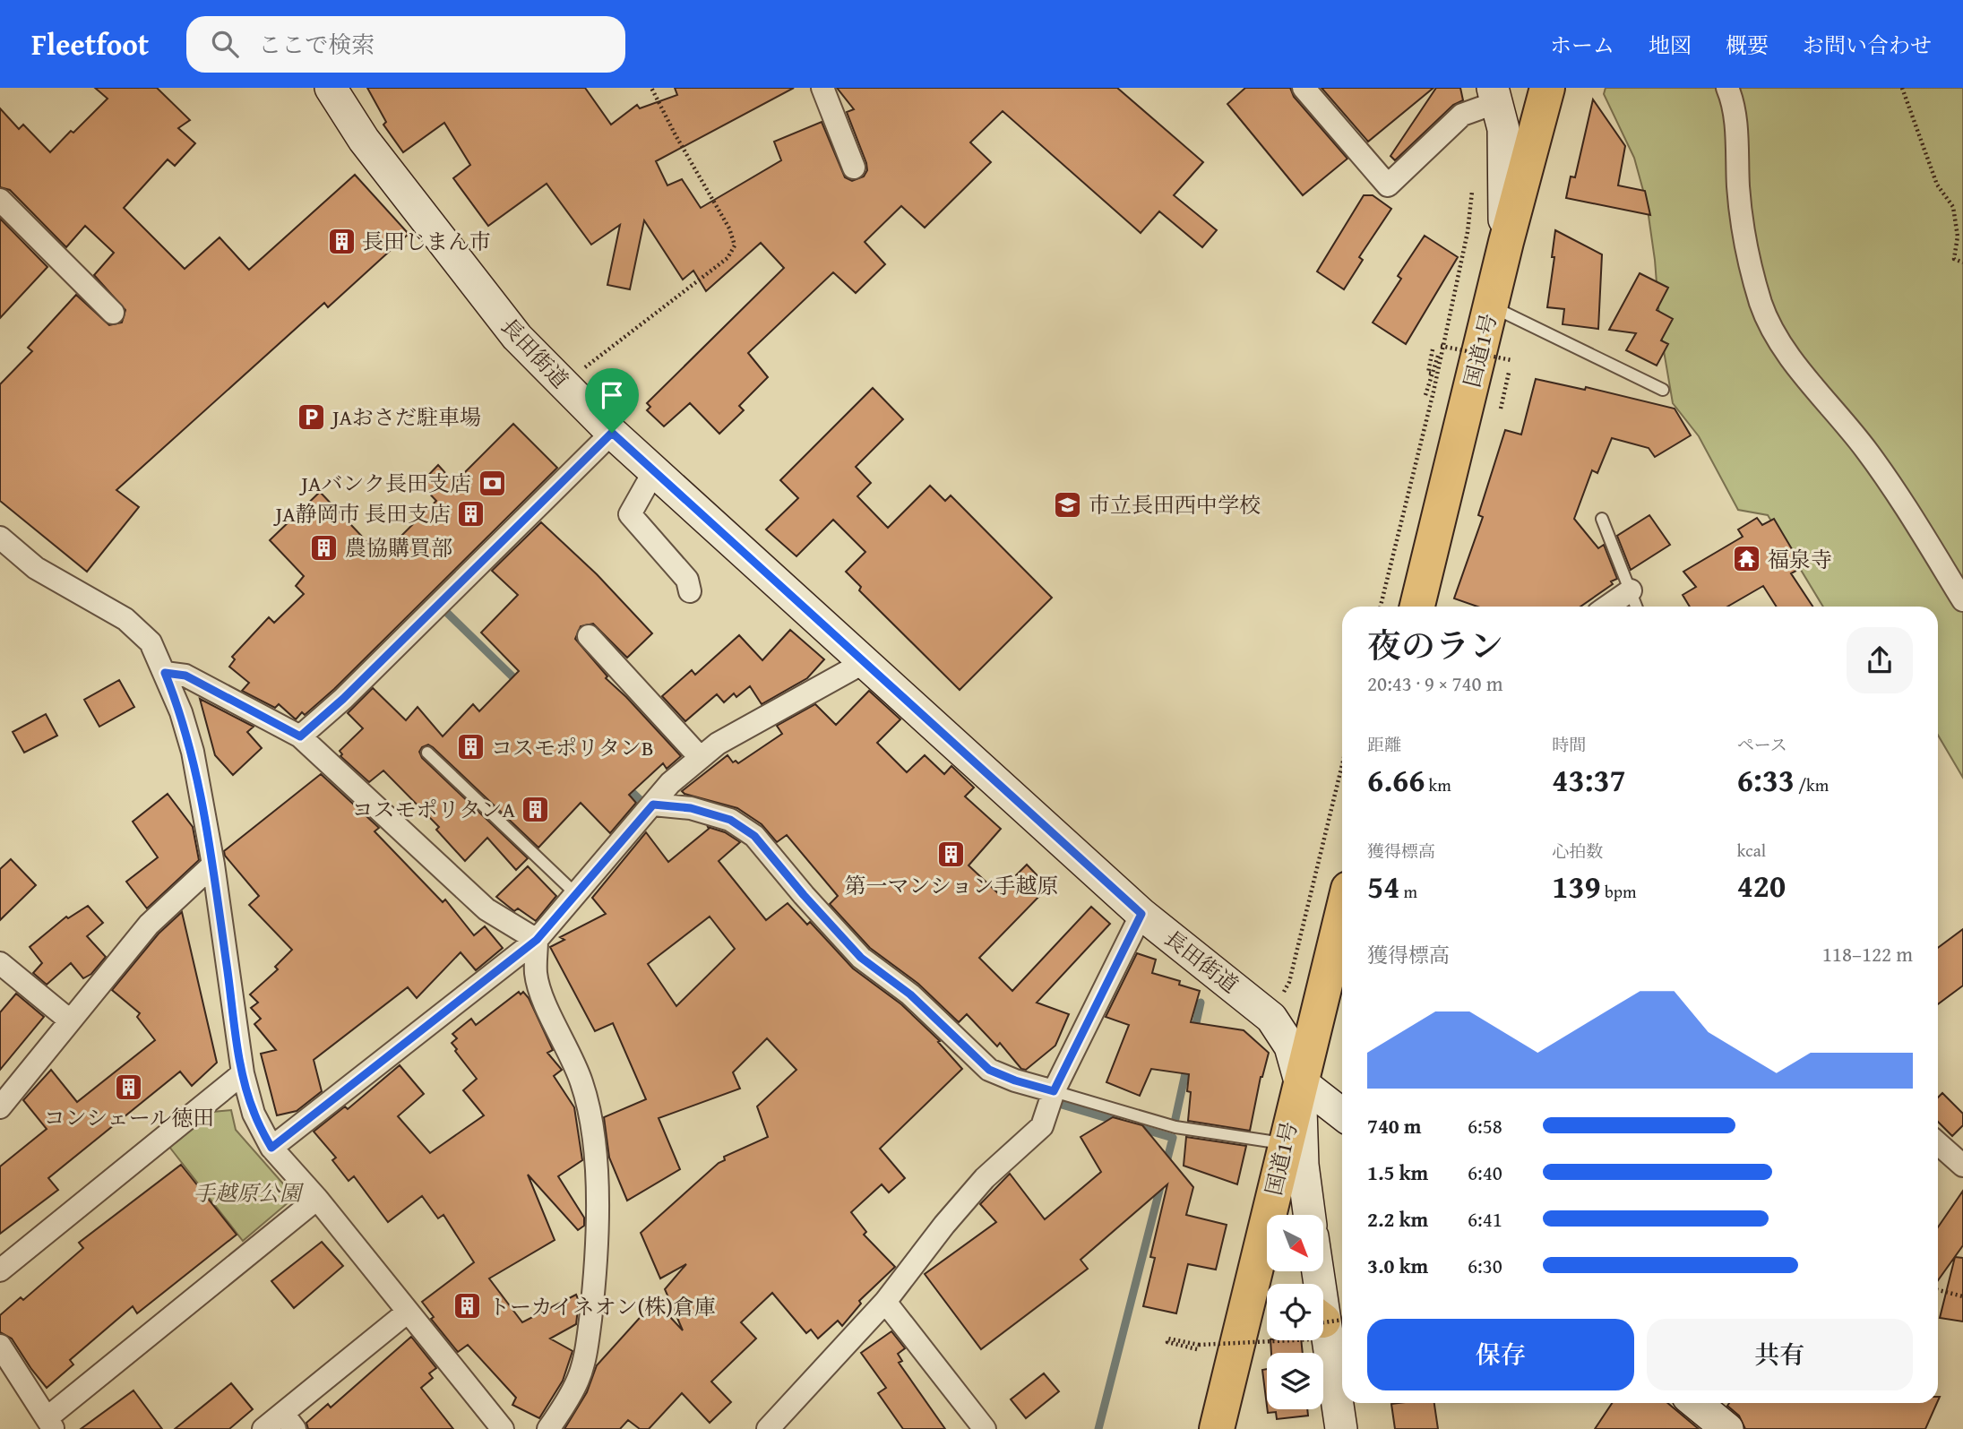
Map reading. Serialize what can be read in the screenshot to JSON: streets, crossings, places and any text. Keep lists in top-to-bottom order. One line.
{"streets":{"highway":["国道1号"],"main road":["長田街道"]},"crossings":[["国道1号","長田街道"]],"parks":["手越原公園"],"places":{"building":["長田じまん市","JA静岡市 長田支店","農協購買部","コスモポリタンB","コスモポリタンA","第一マンション手越原","コンシェール徳田","トーカイネオン(株)倉庫"],"parking":["JAおさだ駐車場"],"bank":["JAバンク長田支店"],"school or university":["市立長田西中学校"],"temple":["福泉寺"]},"north":"bottom right","page":{"header":"Fleetfoot","search":"ここで検索","nav":["ホーム","地図","概要","お問い合わせ"],"heading":["夜のラン","20:43 · 9 × 740 m"],"stats":[["距離","6.66 km"],["時間","43:37"],["ペース","6:33 /km"],["獲得標高","54 m"],["心拍数","139 bpm"],["kcal","420"]],"chart":["獲得標高","118–122 m"],"list":[{"name":"740 m","note":"6:58"},{"name":"1.5 km","note":"6:40"},{"name":"2.2 km","note":"6:41"},{"name":"3.0 km","note":"6:30"}],"buttons":["保存","共有"]}}
